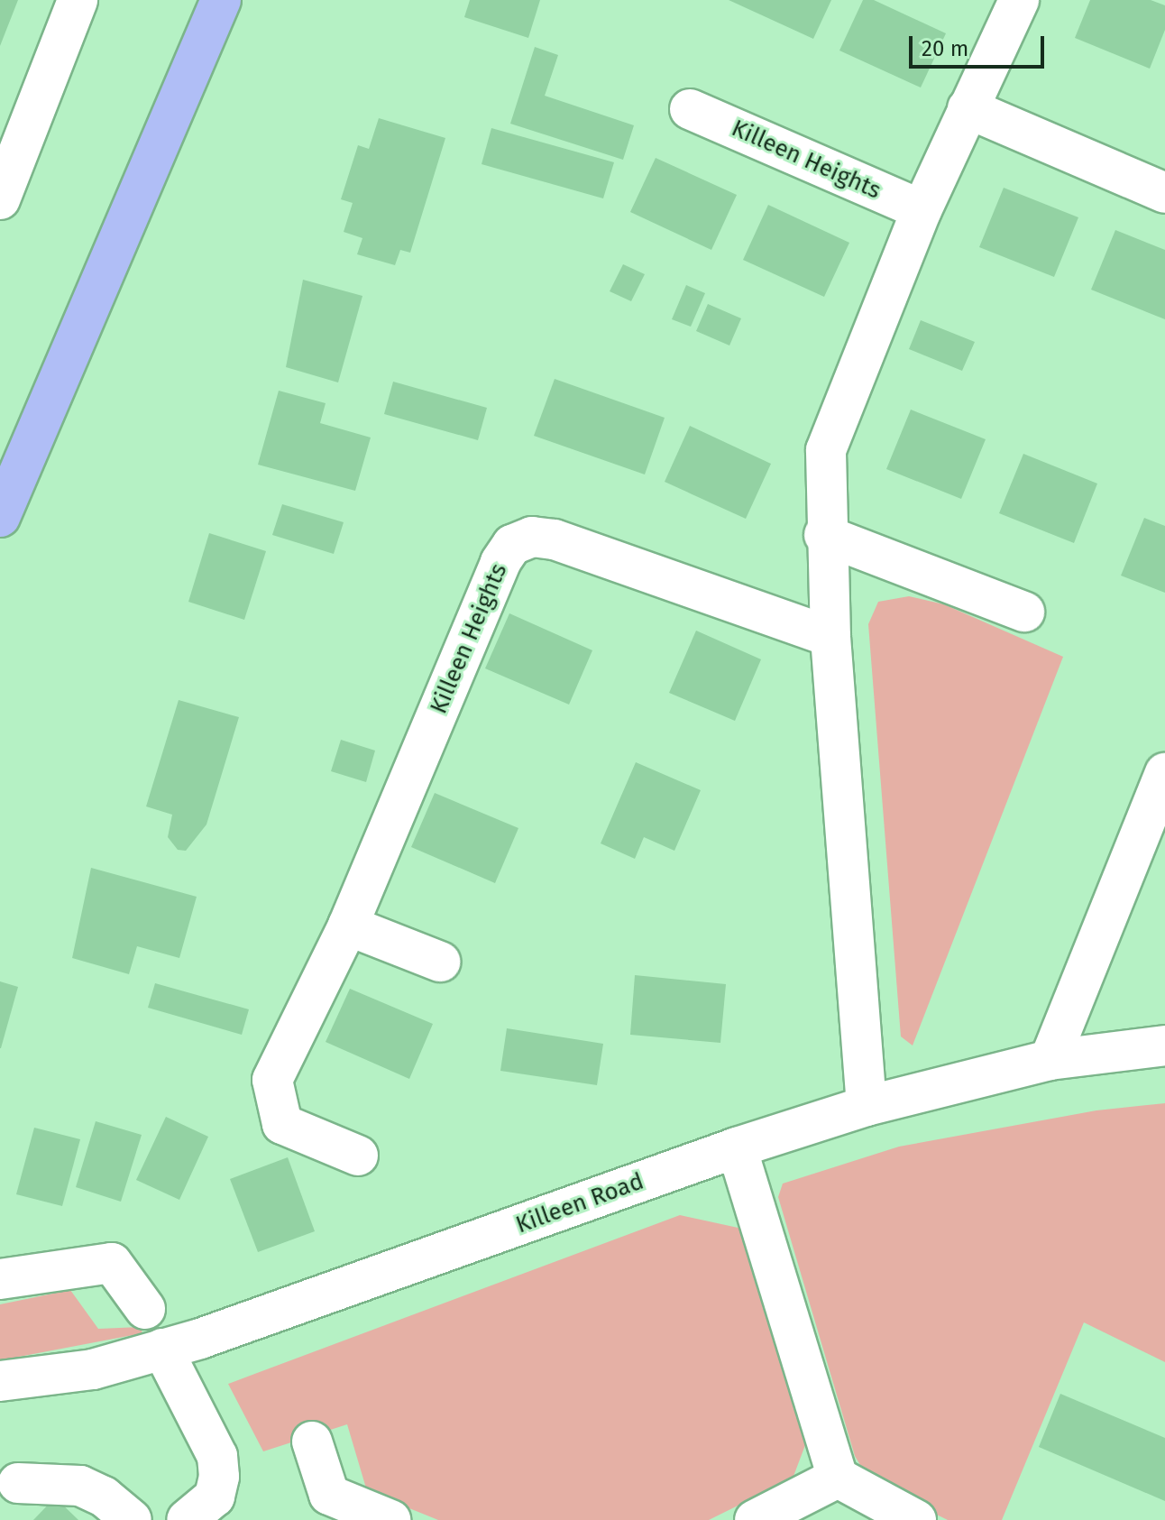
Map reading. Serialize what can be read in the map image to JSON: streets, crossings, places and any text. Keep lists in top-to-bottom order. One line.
{"streets":{"street":["Killeen Heights","Killeen Road"]},"scale_bar":"20 m"}
